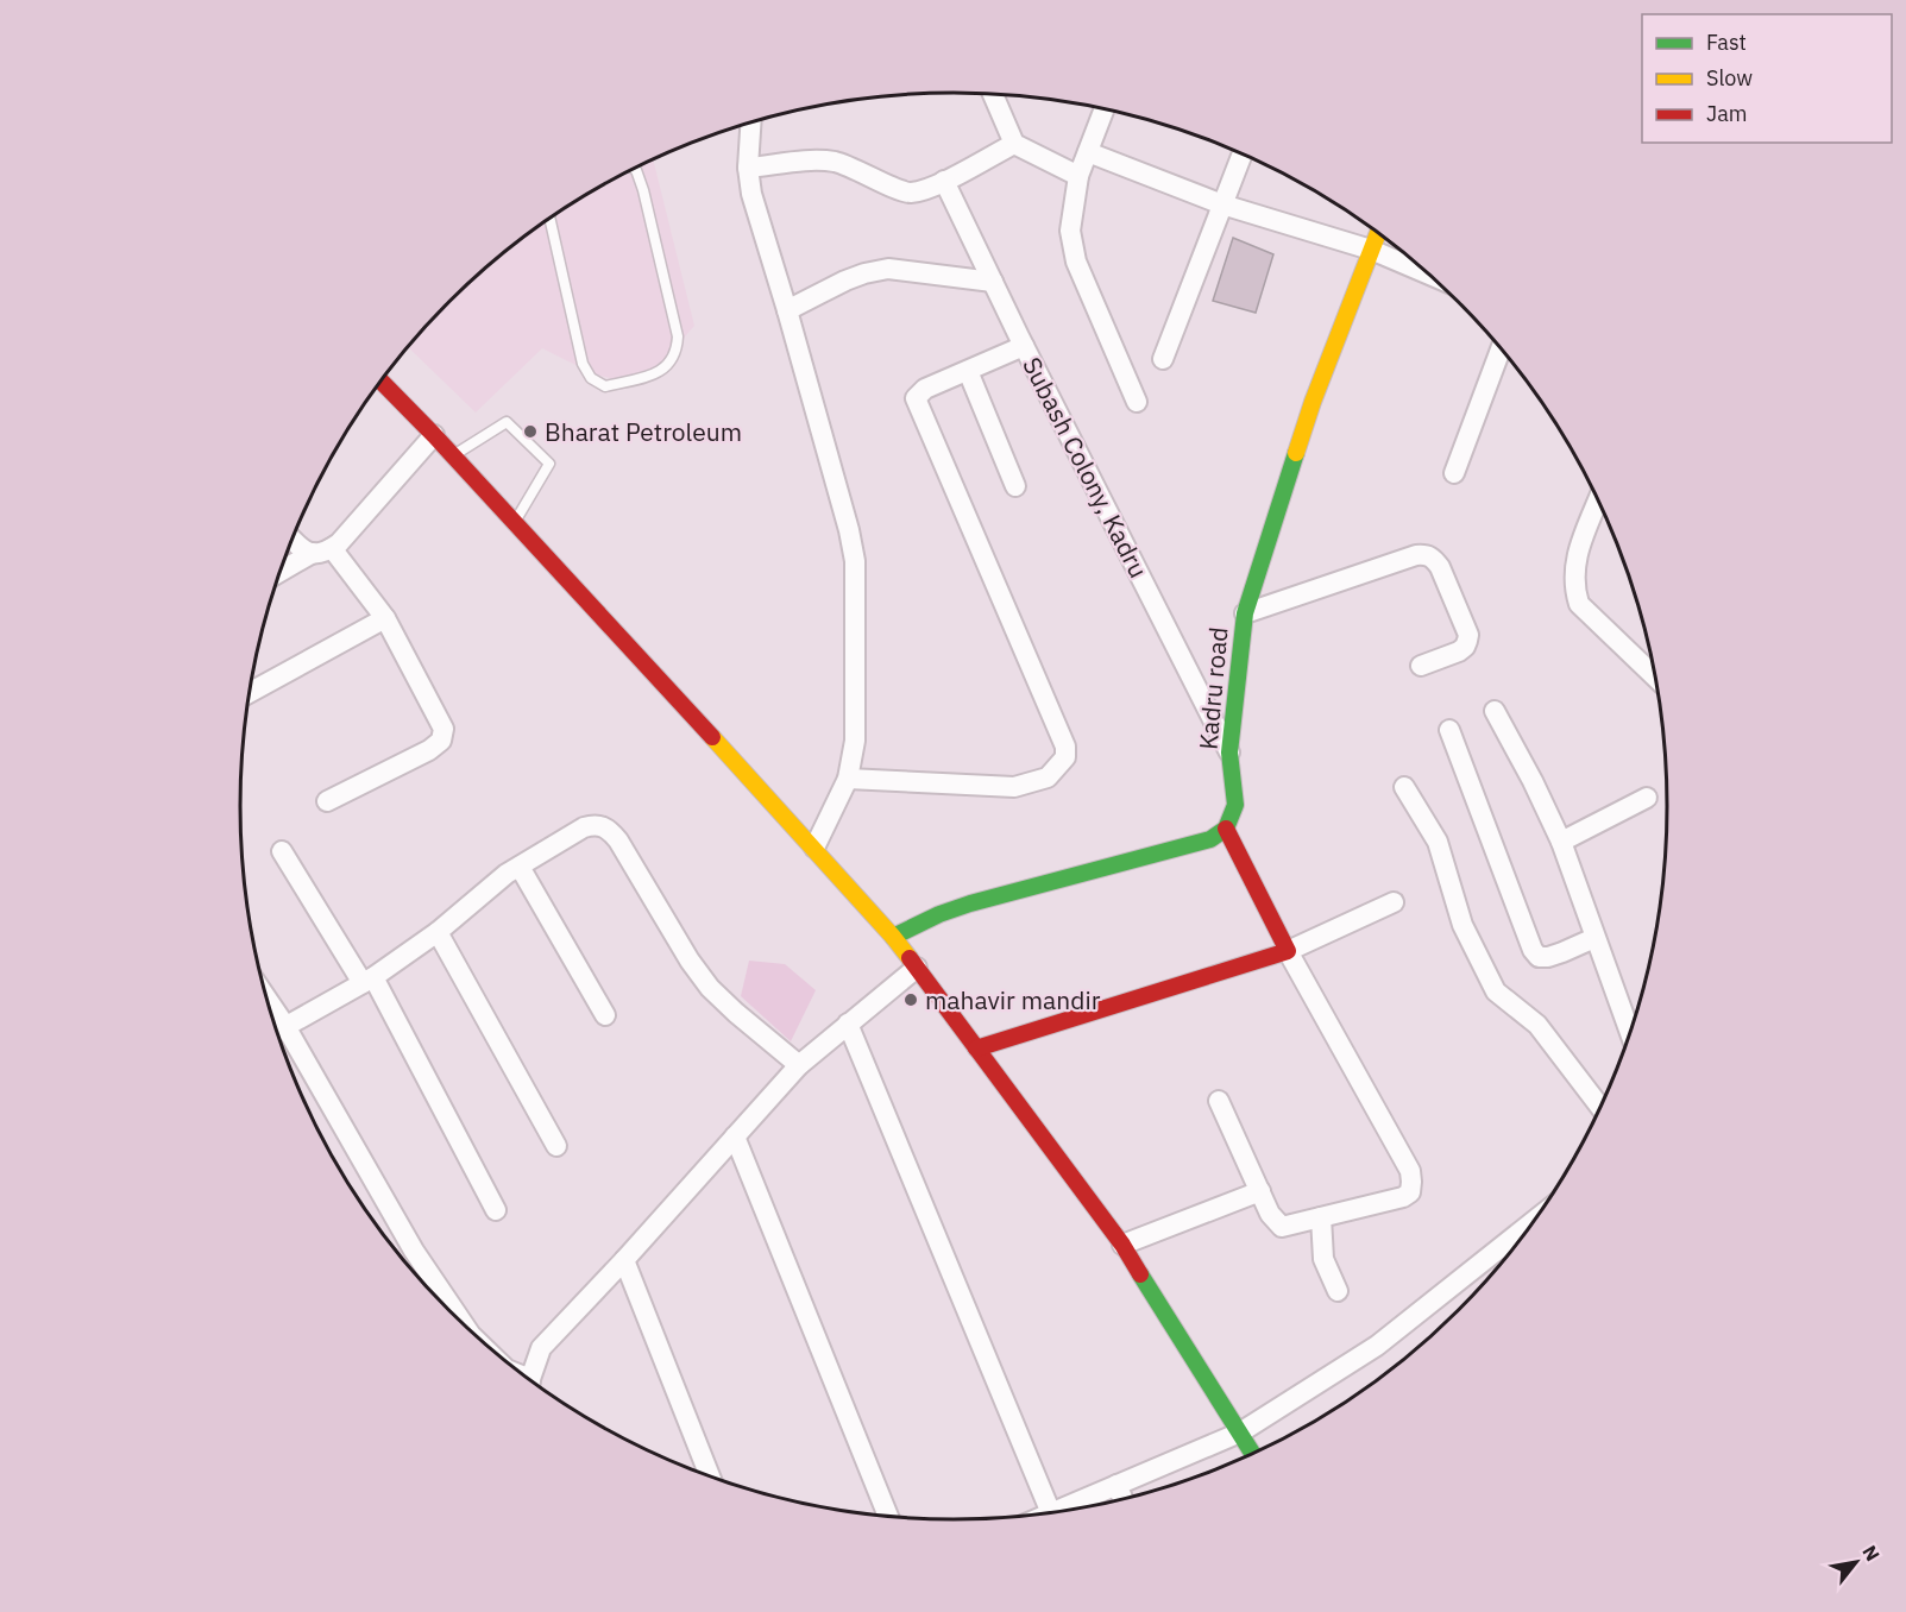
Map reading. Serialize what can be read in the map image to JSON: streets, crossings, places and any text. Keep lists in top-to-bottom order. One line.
{"streets":{"main road":["Kadru road"],"street":["Subash Colony, Kadru"]},"crossings":[["Subash Colony, Kadru","Kadru road"]],"places":["Bharat Petroleum","mahavir mandir"],"legend":["Fast","Slow","Jam"],"north":"top right"}
